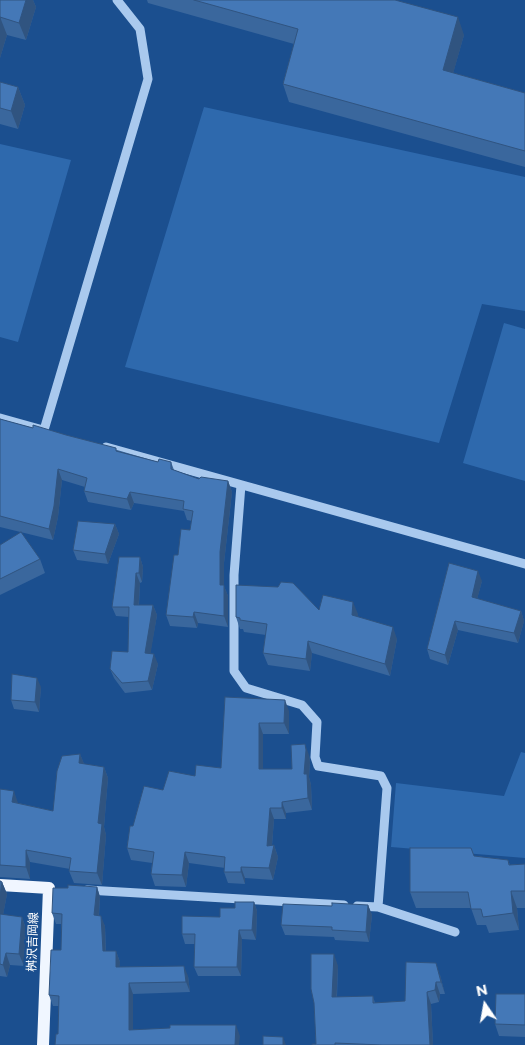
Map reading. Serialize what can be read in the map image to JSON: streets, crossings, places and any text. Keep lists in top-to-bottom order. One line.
{"streets":{"main road":["桝沢吉岡線"]},"north":"top"}
